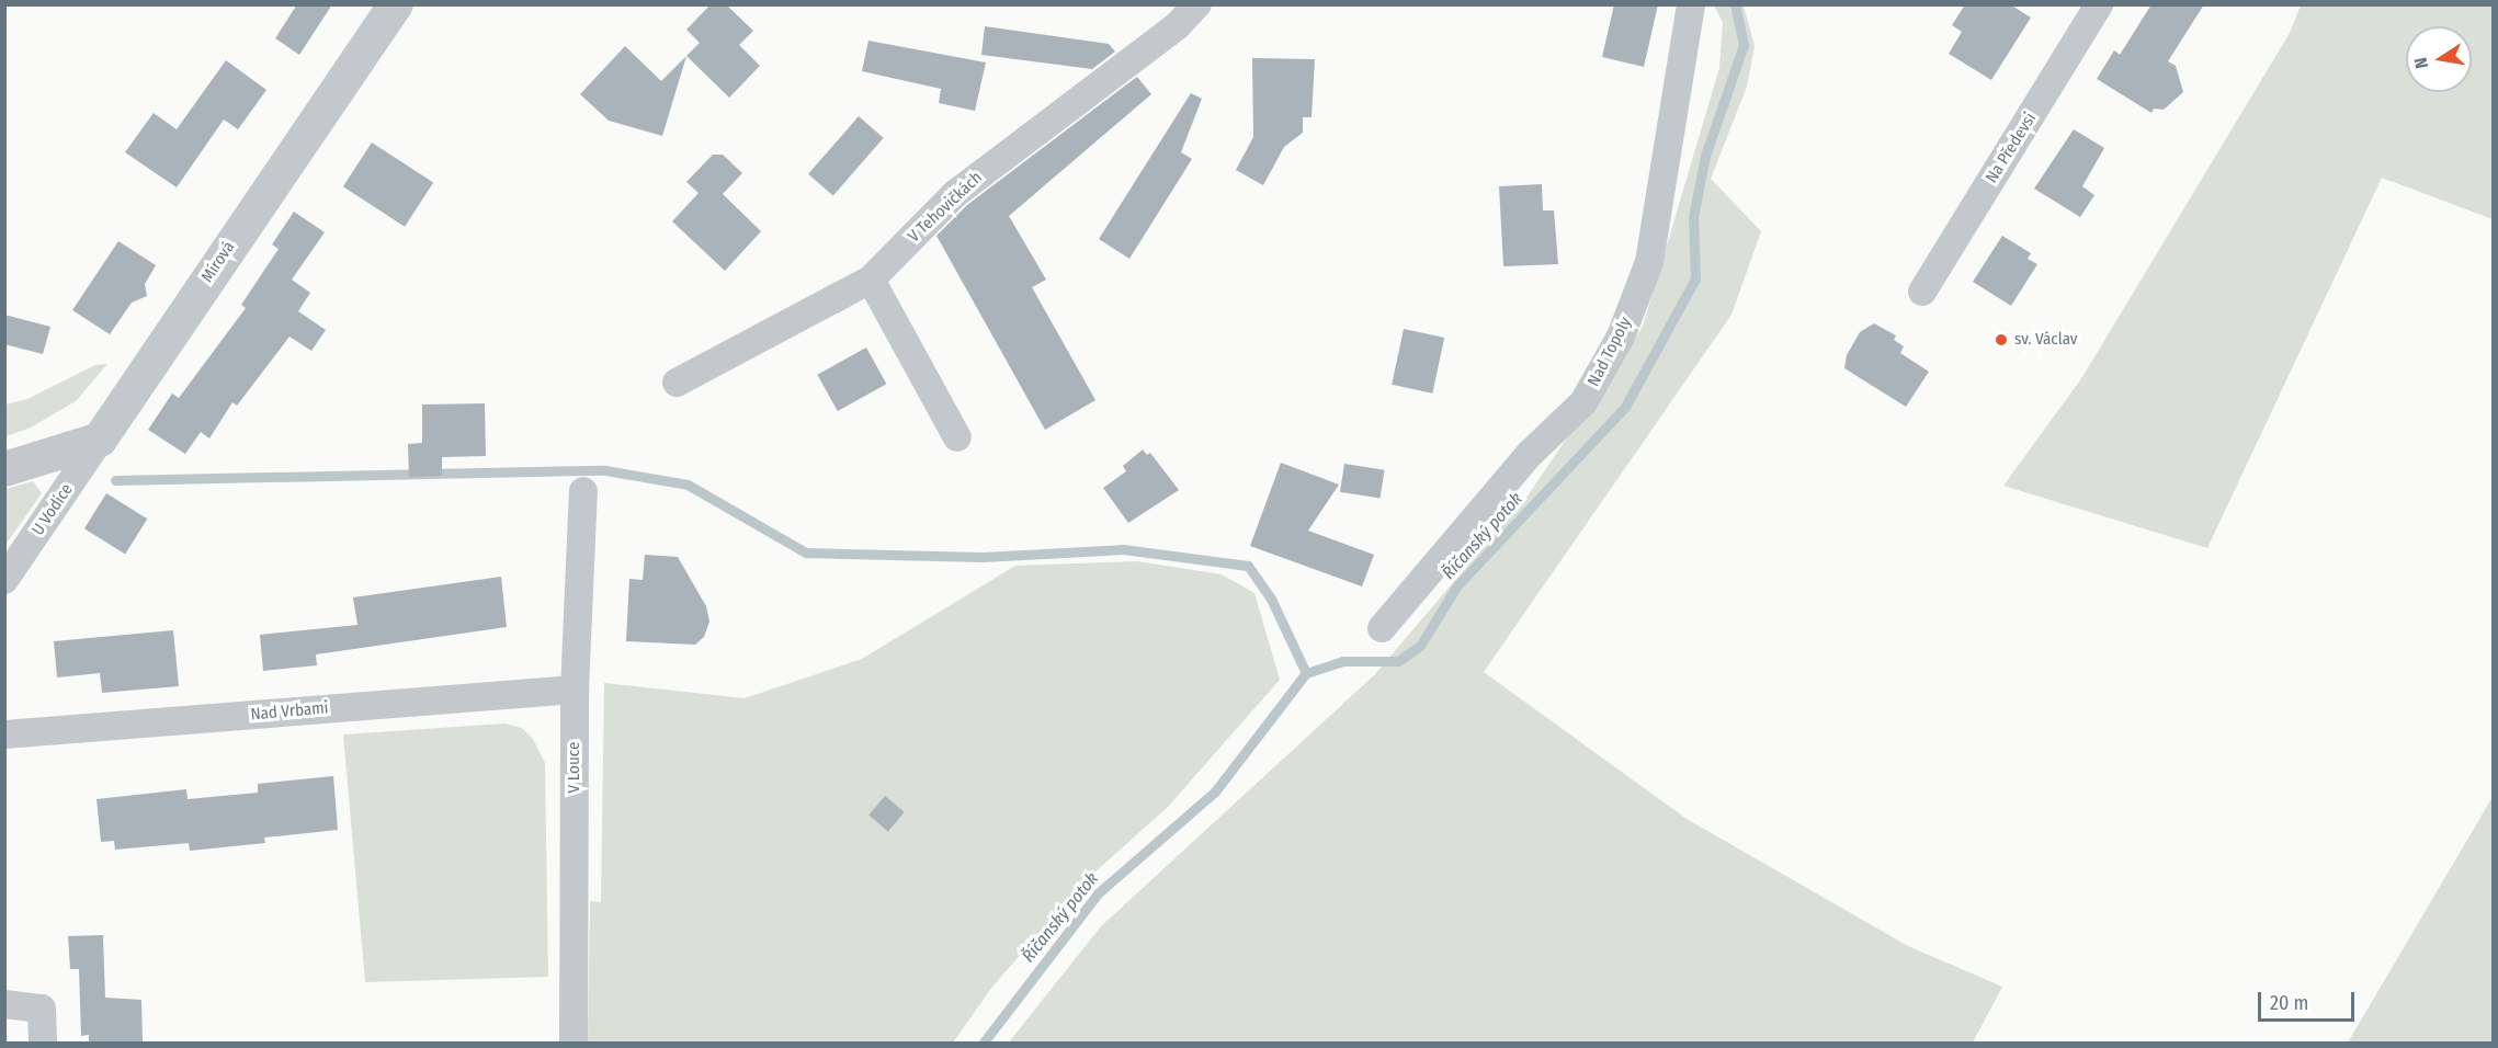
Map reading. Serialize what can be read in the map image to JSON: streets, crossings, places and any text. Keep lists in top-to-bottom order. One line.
{"streets":{"street":["Na Předevsi","V Tehovičkách","Mírová","Nad Topoly","U Vodice","Nad Vrbami","V Louce"]},"crossings":[["Mírová","U Vodice"],["Nad Vrbami","V Louce"]],"water":["Říčanský potok"],"places":["sv. Václav"],"scale_bar":"20 m","north":"left"}
